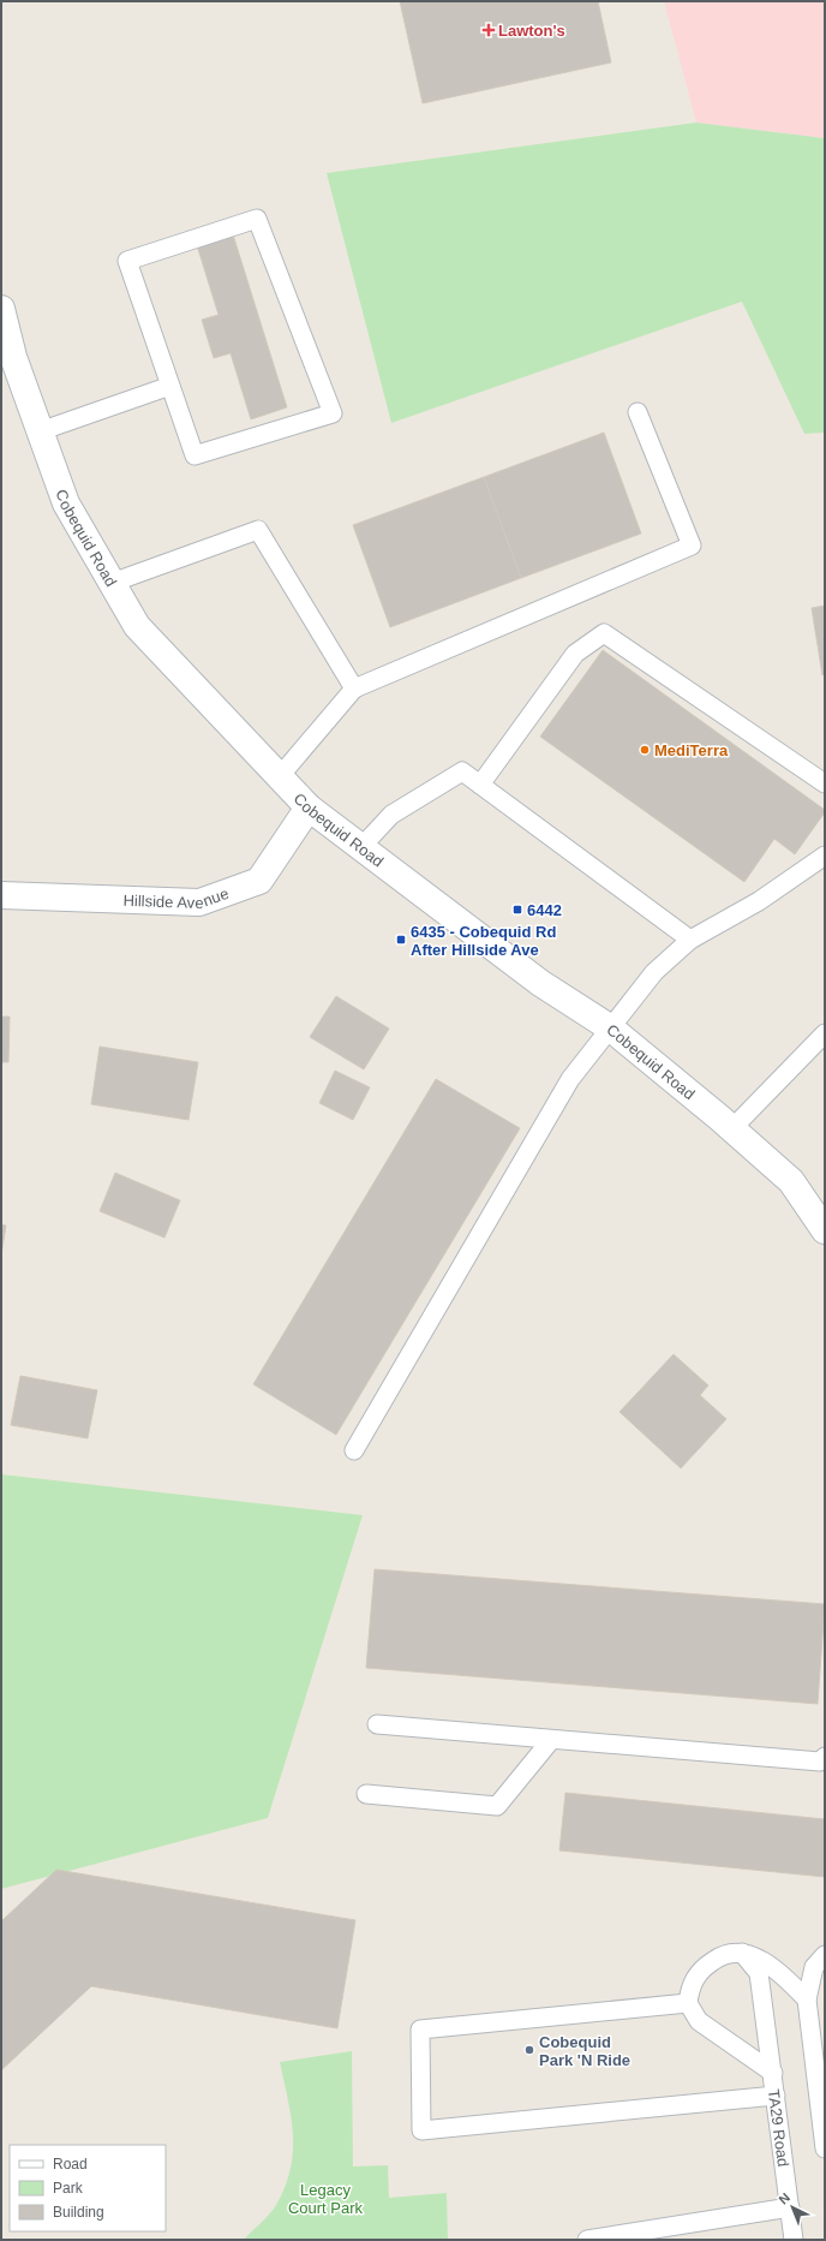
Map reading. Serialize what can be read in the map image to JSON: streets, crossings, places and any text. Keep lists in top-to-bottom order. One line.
{"streets":{"main road":["Cobequid Road","Hillside Avenue"],"lane":["TA29 Road"]},"crossings":[["Cobequid Road","Hillside Avenue"]],"parks":["Legacy Court Park"],"places":{"health":["Lawton's"],"other":["MediTerra","Cobequid Park 'N Ride"],"transit":["6442","6435 - Cobequid Rd After Hillside Ave"]},"legend":["Road","Park","Building"],"north":"top left"}
